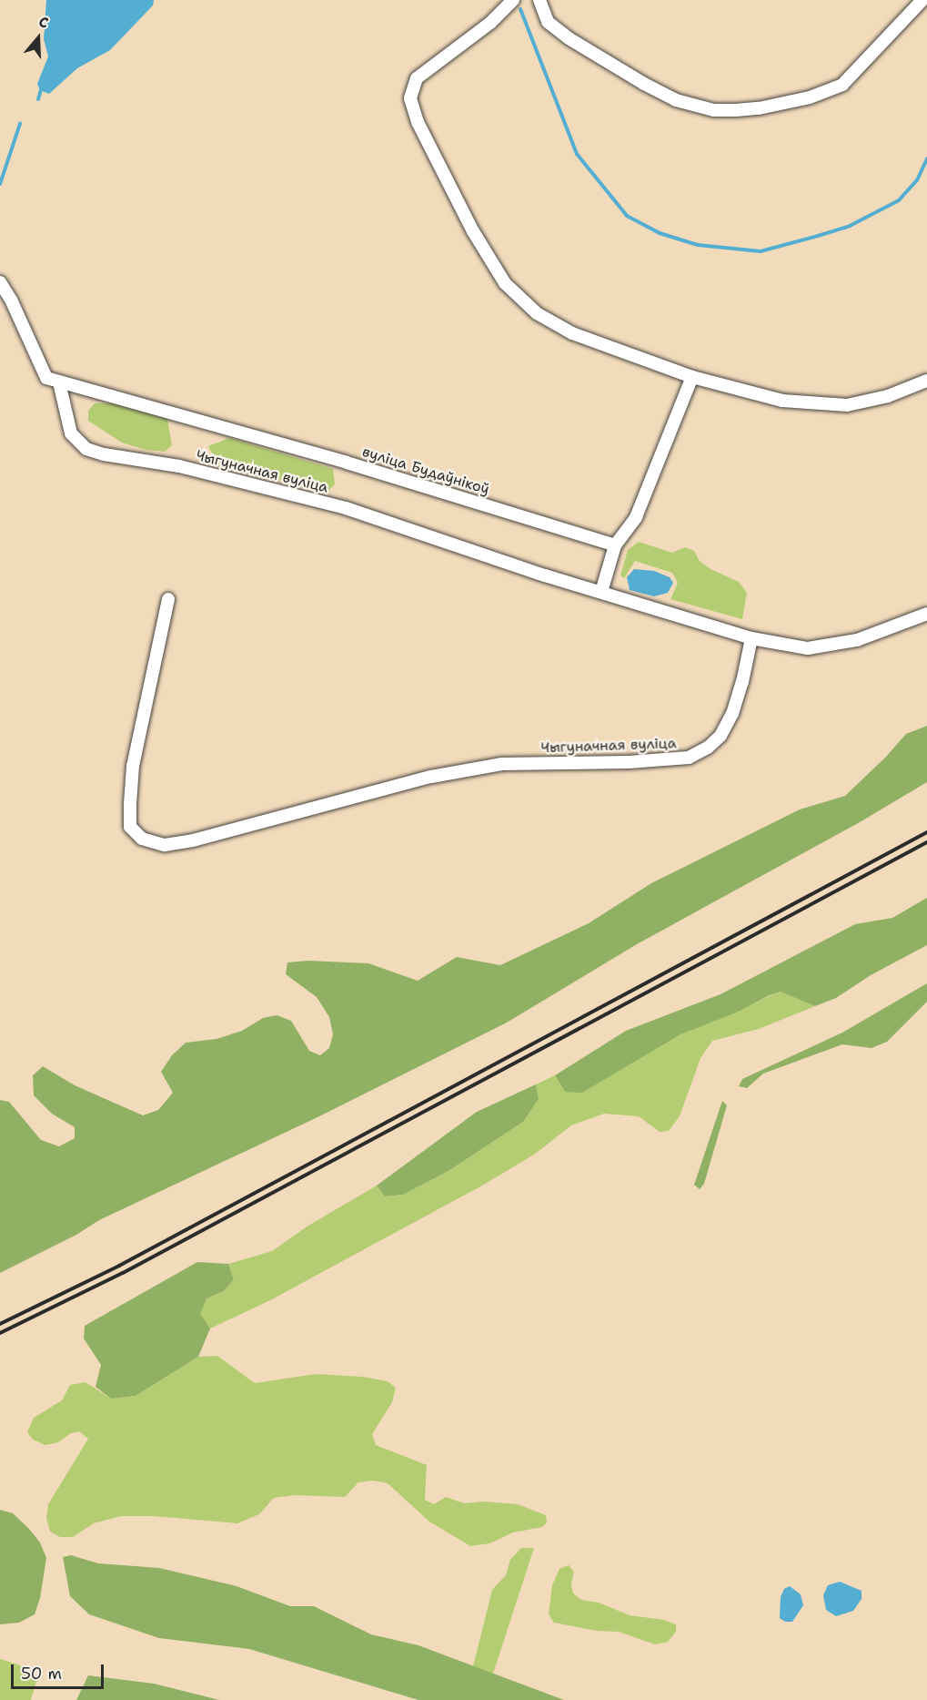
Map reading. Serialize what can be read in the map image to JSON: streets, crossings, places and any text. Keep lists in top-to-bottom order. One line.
{"streets":{"street":["вуліца Будаўнікоў","Чыгуначная вуліца"]},"crossings":[["вуліца Будаўнікоў","Чыгуначная вуліца"]],"scale_bar":"50 m","north":"top"}
